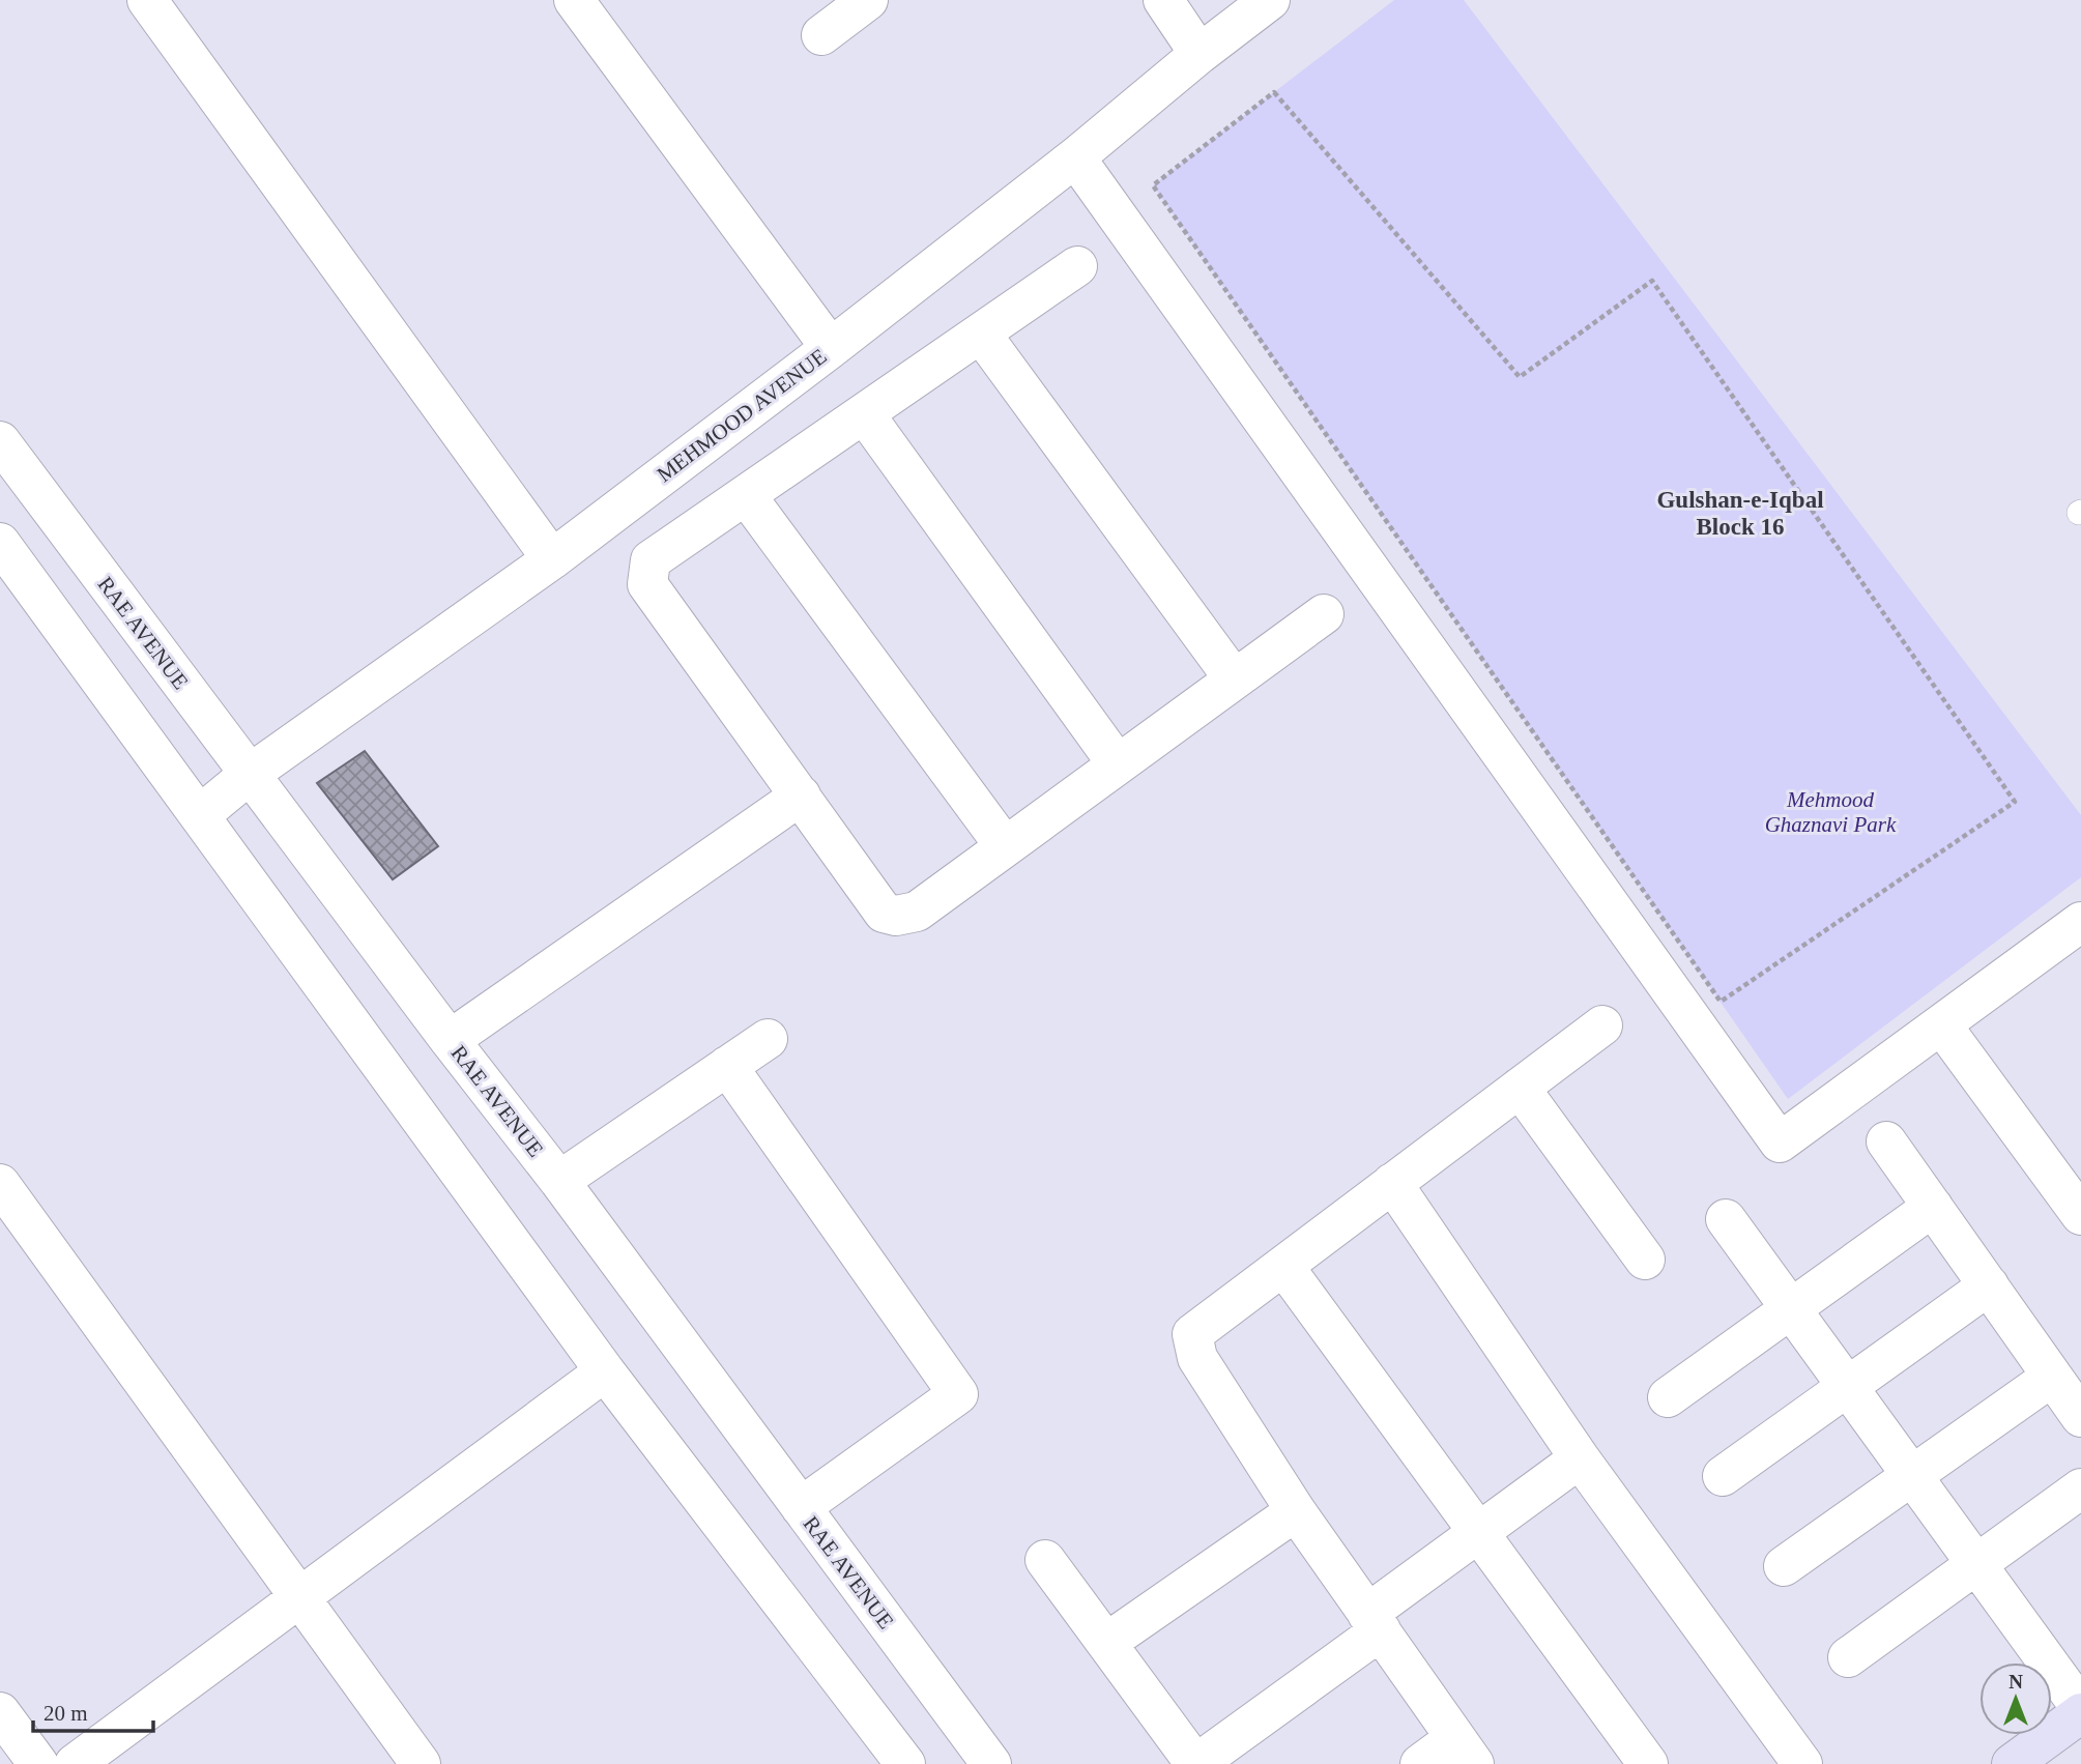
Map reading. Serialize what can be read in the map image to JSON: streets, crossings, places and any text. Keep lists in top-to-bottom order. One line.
{"streets":{"street":["MEHMOOD AVENUE","RAE AVENUE"]},"crossings":[["MEHMOOD AVENUE","RAE AVENUE"]],"districts":["Gulshan-e-Iqbal Block 16"],"parks":["Mehmood Ghaznavi Park"],"scale_bar":"20 m","north":"top"}
